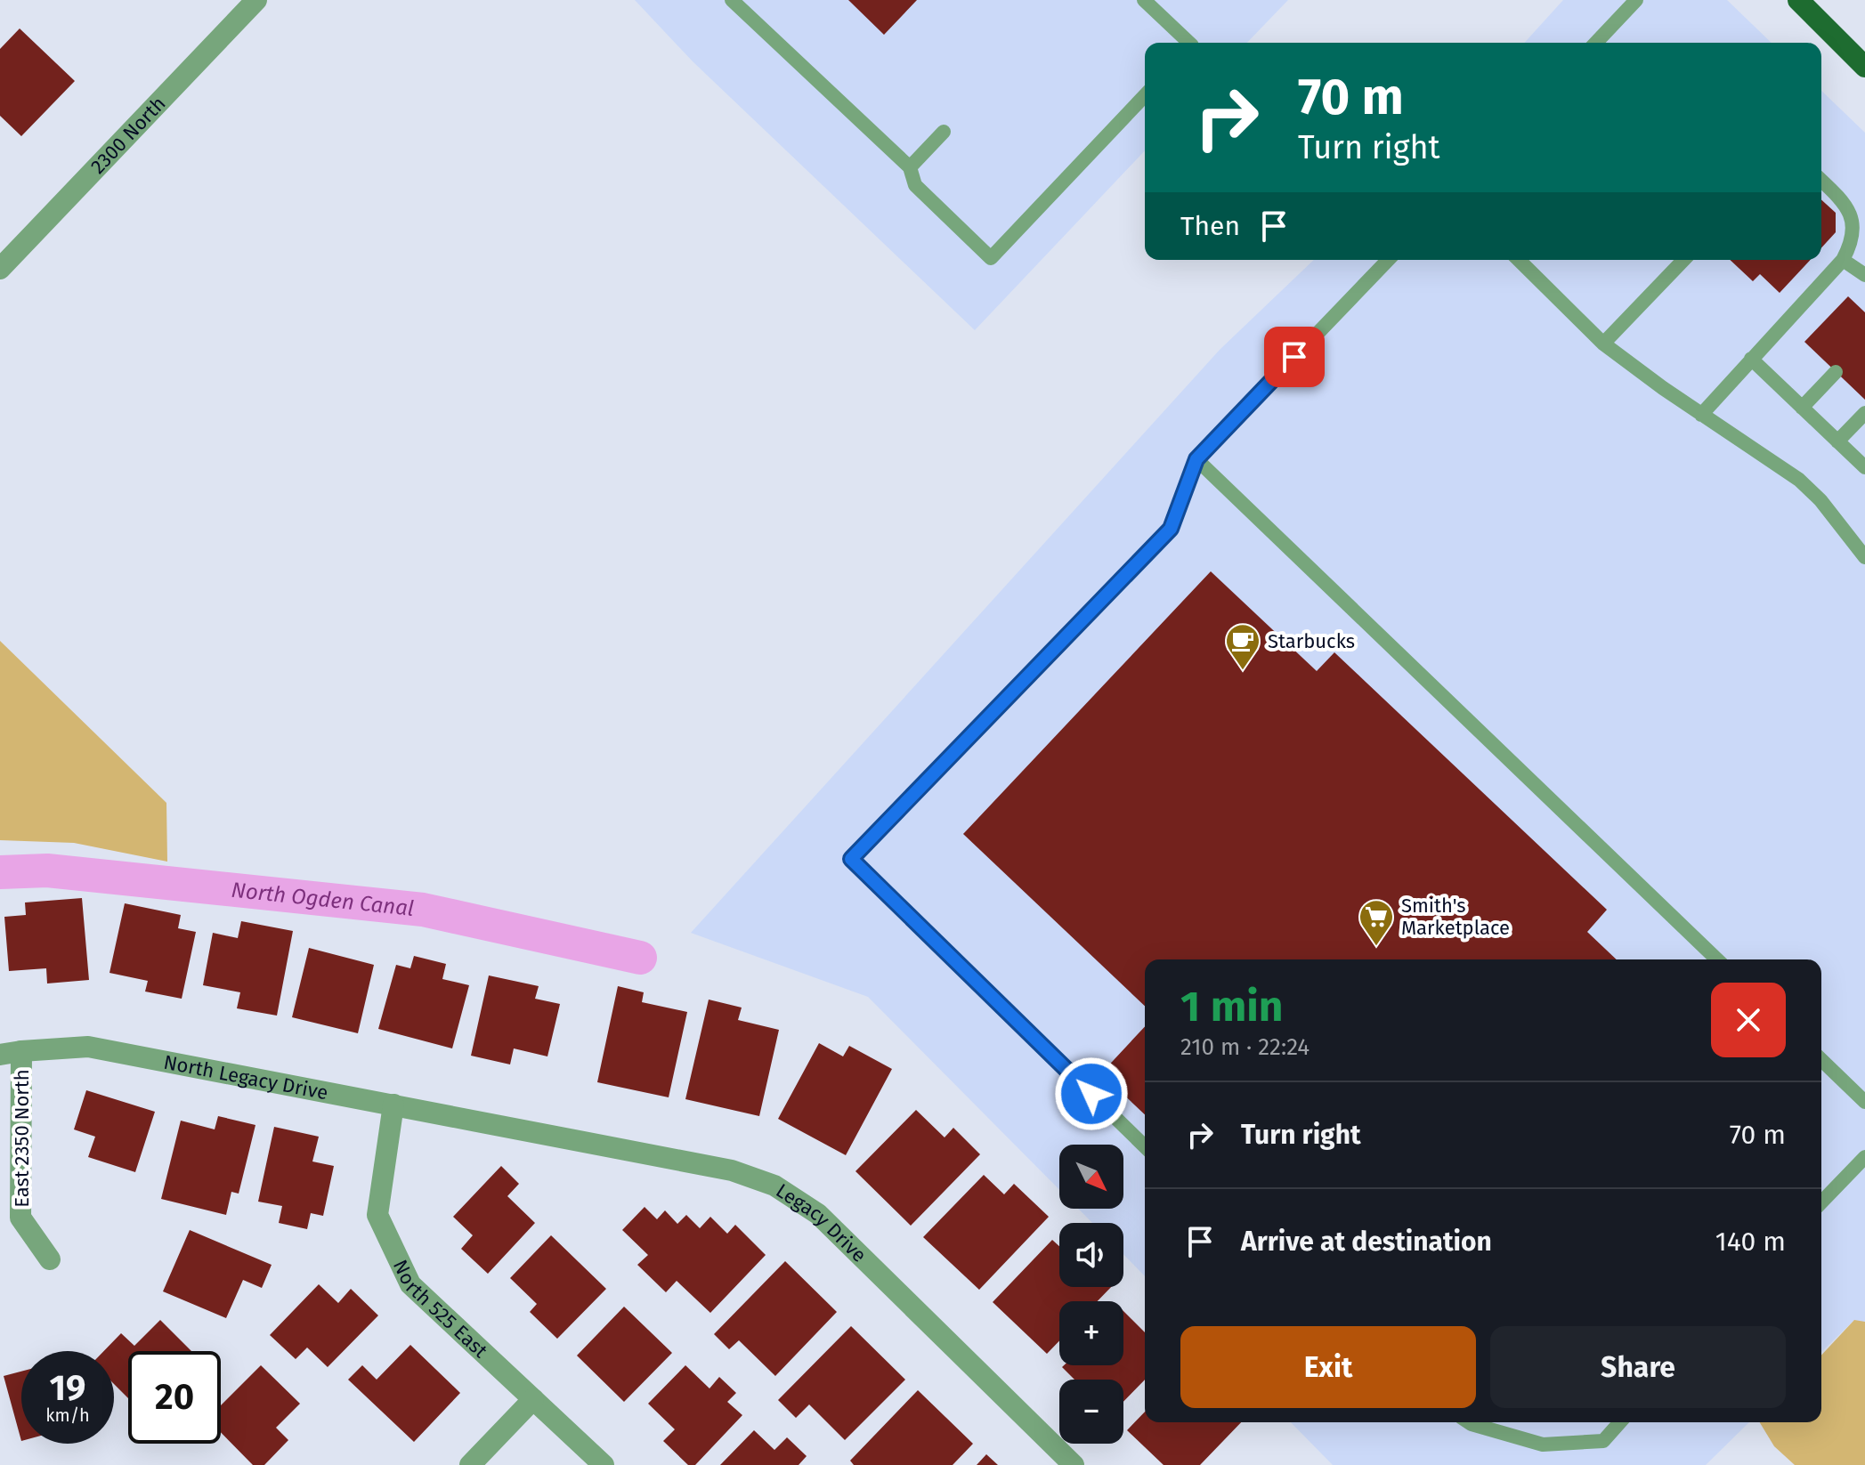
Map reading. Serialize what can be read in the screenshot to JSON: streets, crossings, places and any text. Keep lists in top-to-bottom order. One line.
{"streets":{"street":["2300 North","North Legacy Drive","East 2350 North","Legacy Drive","North 525 East"]},"crossings":[["North Legacy Drive","East 2350 North"],["North Legacy Drive","Legacy Drive"],["North Legacy Drive","North 525 East"]],"water":["North Ogden Canal"],"places":{"cafe":["Starbucks"],"supermarket":["Smith's Marketplace"]},"north":"bottom right","page":{"turn":["70 m","Turn right"],"then":"Then","heading":["1 min","210 m · 22:24"],"list":[{"name":"Turn right","value":"70 m"},{"name":"Arrive at destination","value":"140 m"}],"map_buttons":["+","−"],"buttons":["Exit","Share"],"speed":"19 km/h","limit":"20"}}
